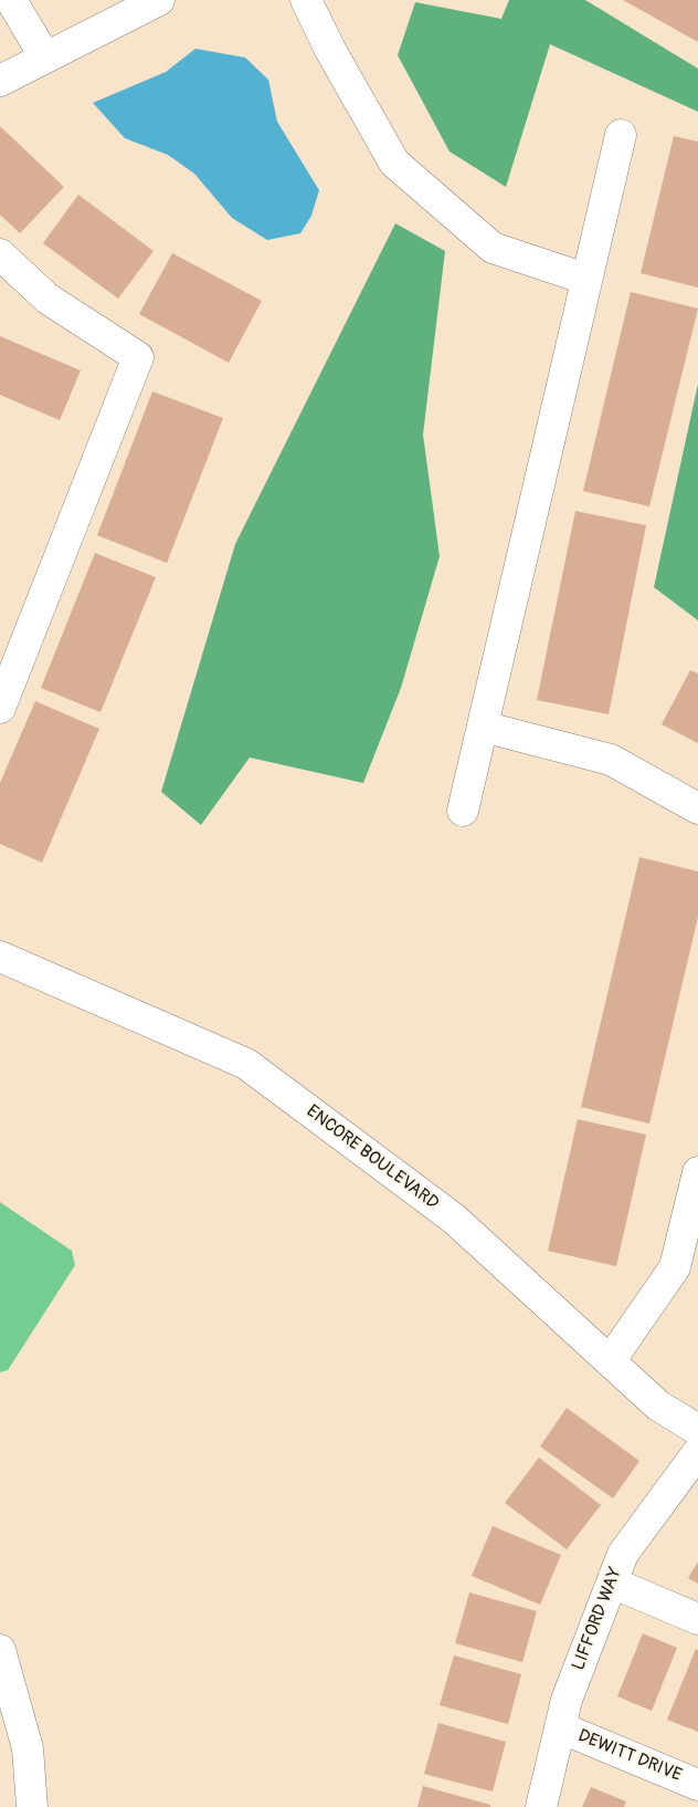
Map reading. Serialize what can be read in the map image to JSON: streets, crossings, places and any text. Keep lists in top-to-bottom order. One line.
{"streets":{"street":["ENCORE BOULEVARD","LIFFORD WAY","DEWITT DRIVE"]},"crossings":[["LIFFORD WAY","DEWITT DRIVE"]]}
